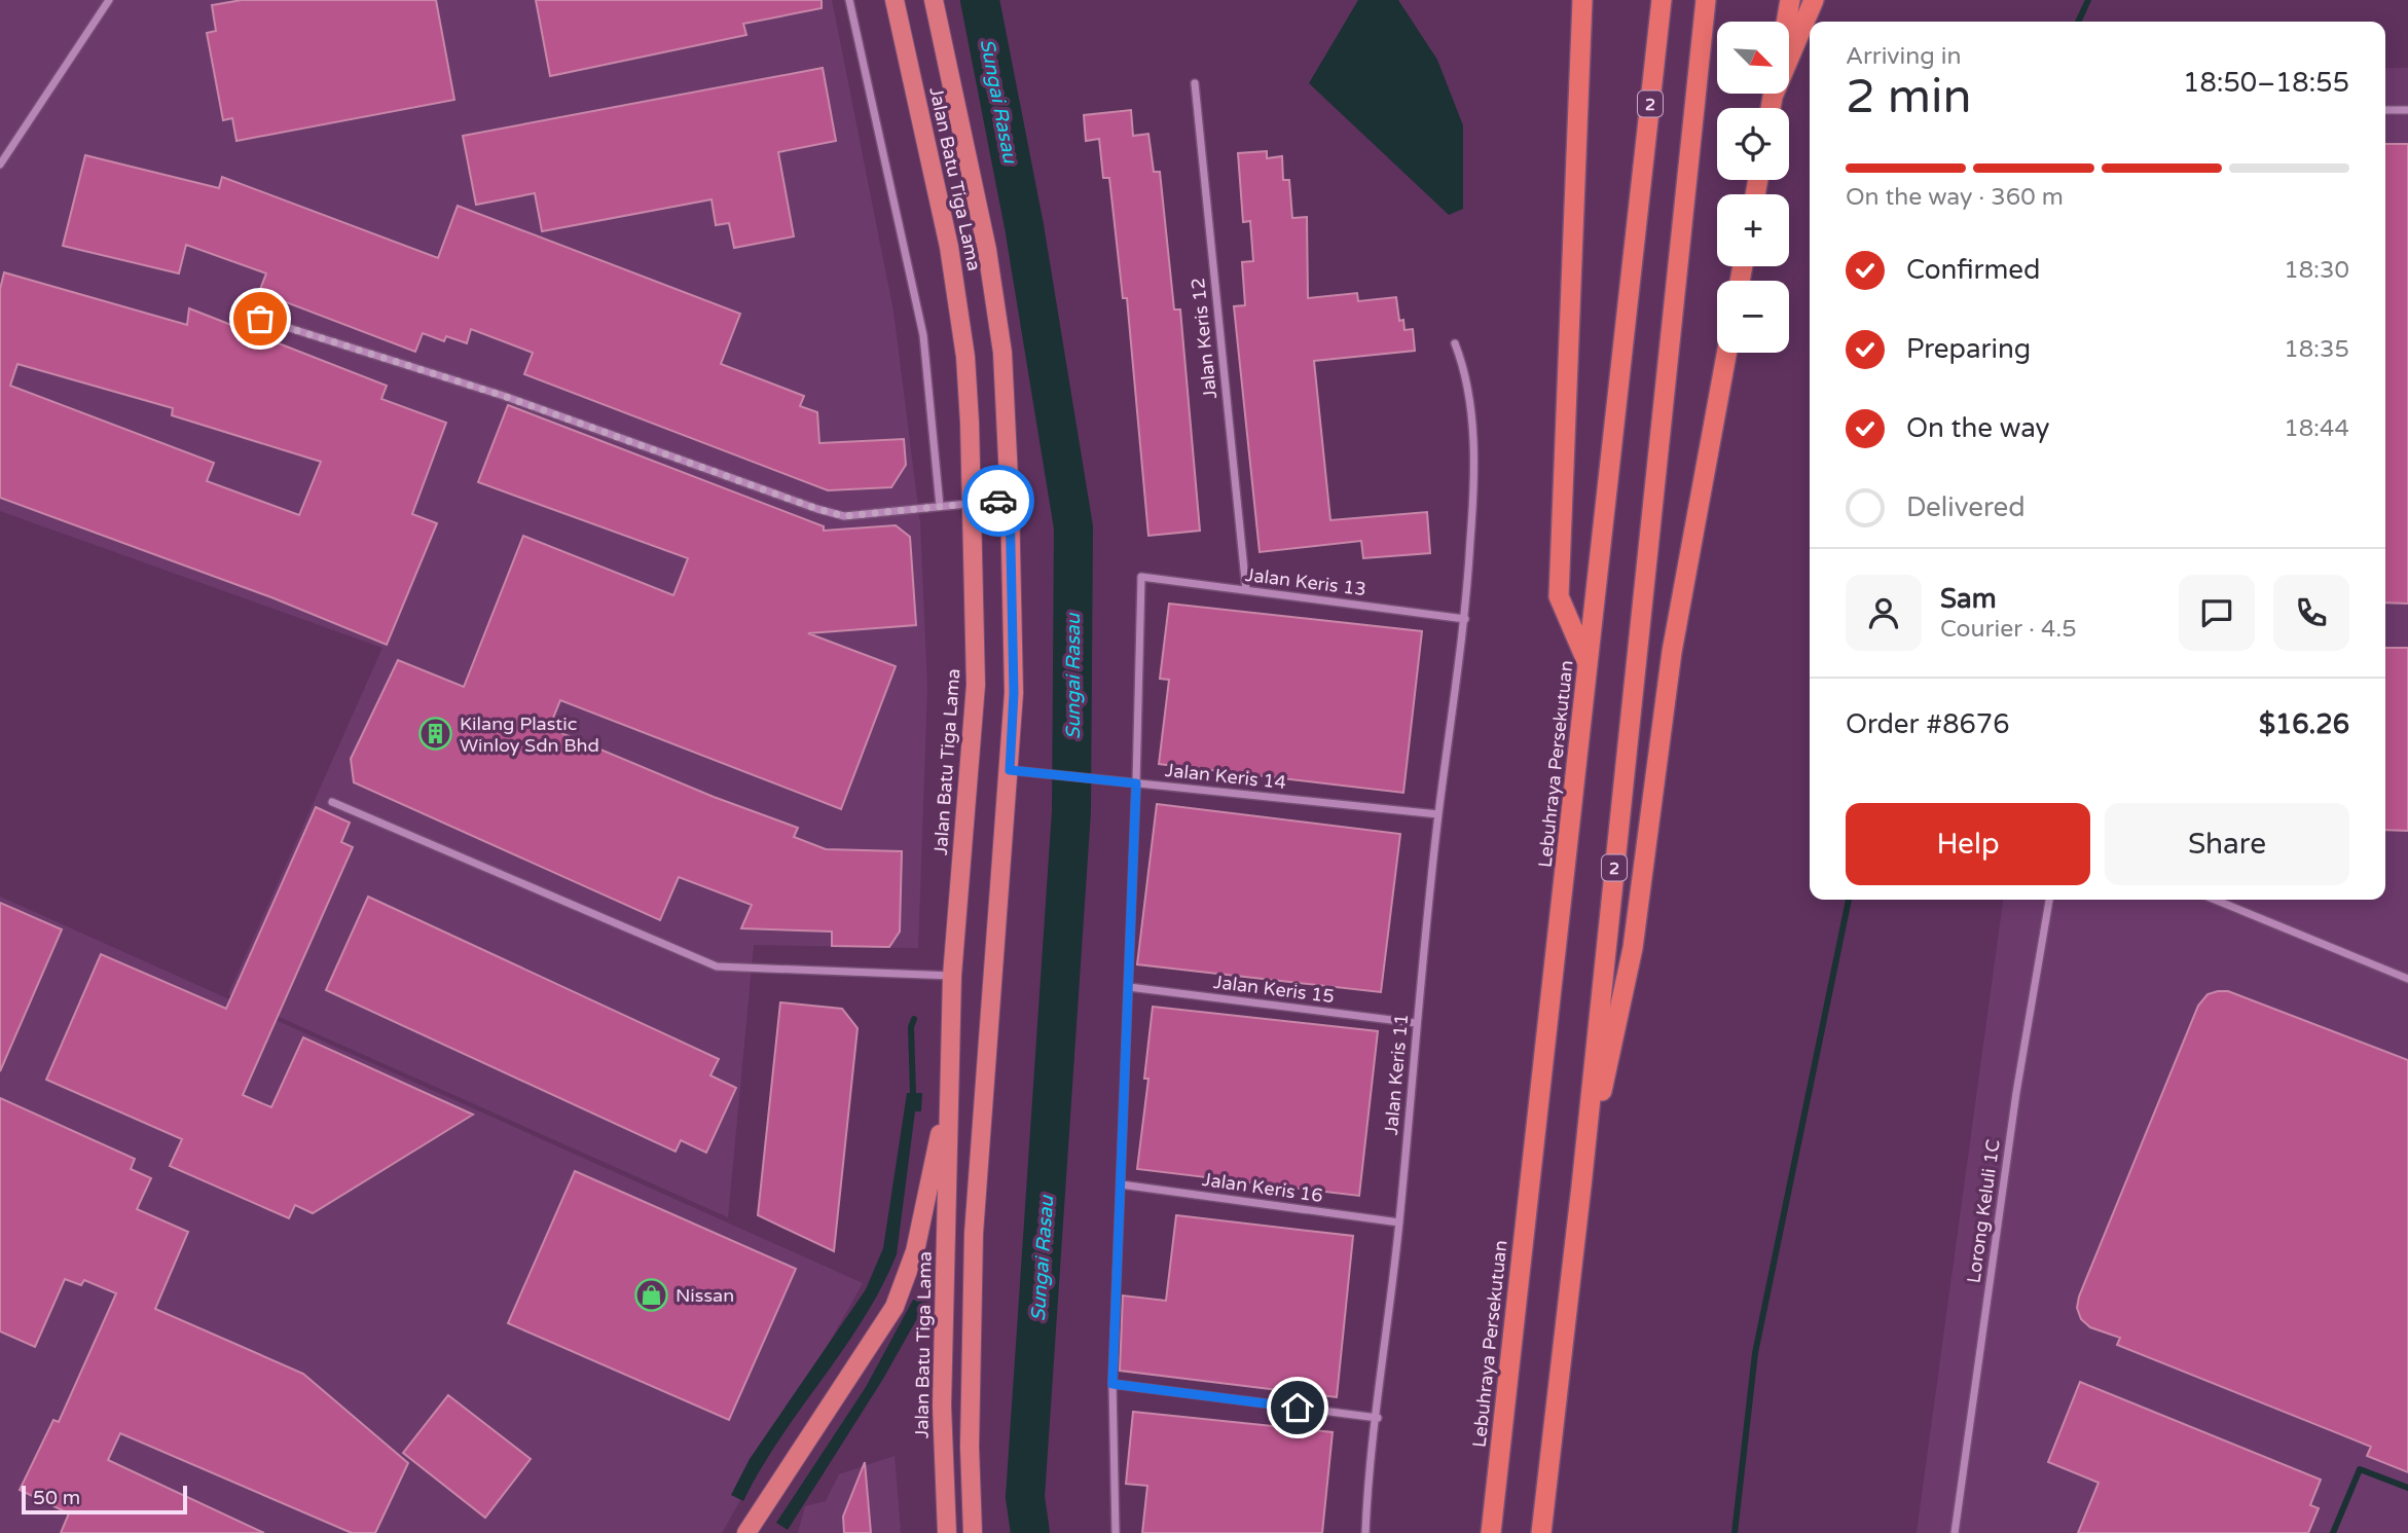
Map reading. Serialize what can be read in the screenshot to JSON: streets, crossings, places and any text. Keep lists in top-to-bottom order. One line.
{"streets":{"highway":["2","Lebuhraya Persekutuan"],"main road":["Jalan Batu Tiga Lama"],"street":["Jalan Keris 12","Jalan Keris 13","Jalan Keris 14","Jalan Keris 15","Jalan Keris 11","Jalan Keris 16","Lorong Keluli 1C"]},"crossings":[["Jalan Batu Tiga Lama","Jalan Keris 14"],["Jalan Keris 12","Jalan Keris 13"],["Jalan Keris 13","Jalan Keris 14"],["Jalan Keris 13","Jalan Keris 11"],["Jalan Keris 14","Jalan Keris 11"],["Jalan Keris 15","Jalan Keris 11"],["Jalan Keris 11","Jalan Keris 16"]],"water":["Sungai Rasau"],"places":{"building":["Kilang Plastic Winloy Sdn Bhd"],"shop":["Nissan"]},"scale_bar":"50 m","north":"bottom right","page":{"map_buttons":["+","−"],"heading":["2 min","Arriving in","18:50–18:55"],"panel":["Sam","Courier · 4.5","Order #8676","$16.26"],"bar":"On the way · 360 m","list":[["Confirmed","18:30"],["Preparing","18:35"],["On the way","18:44"],"Delivered"],"buttons":["Help","Share"],"scale":"50 m"}}
